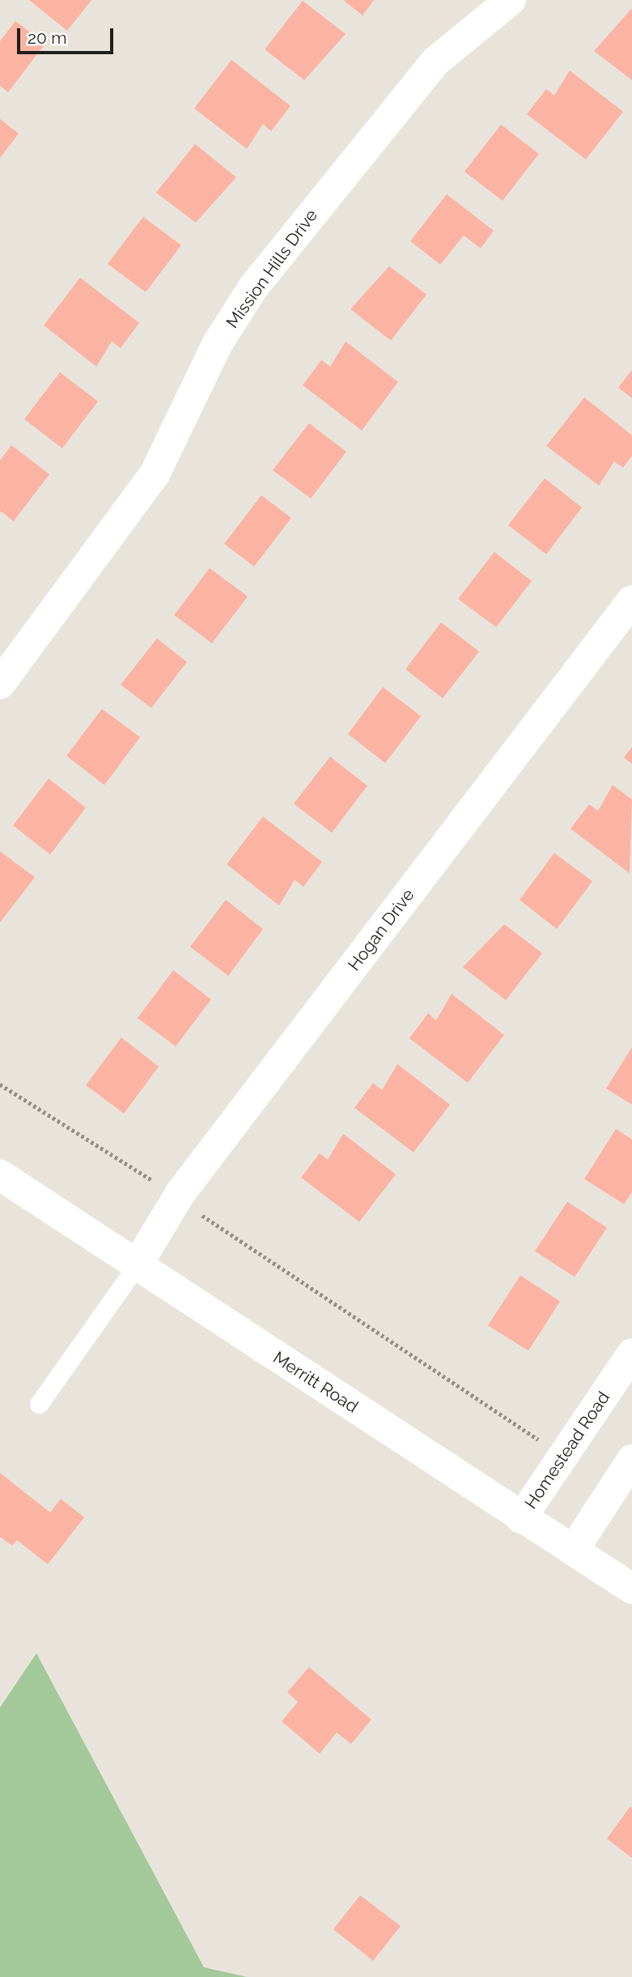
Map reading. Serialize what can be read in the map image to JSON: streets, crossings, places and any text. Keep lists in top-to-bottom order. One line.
{"streets":{"street":["Mission Hills Drive","Hogan Drive","Merritt Road","Homestead Road"]},"crossings":[["Hogan Drive","Merritt Road"],["Merritt Road","Homestead Road"]],"scale_bar":"20 m"}
